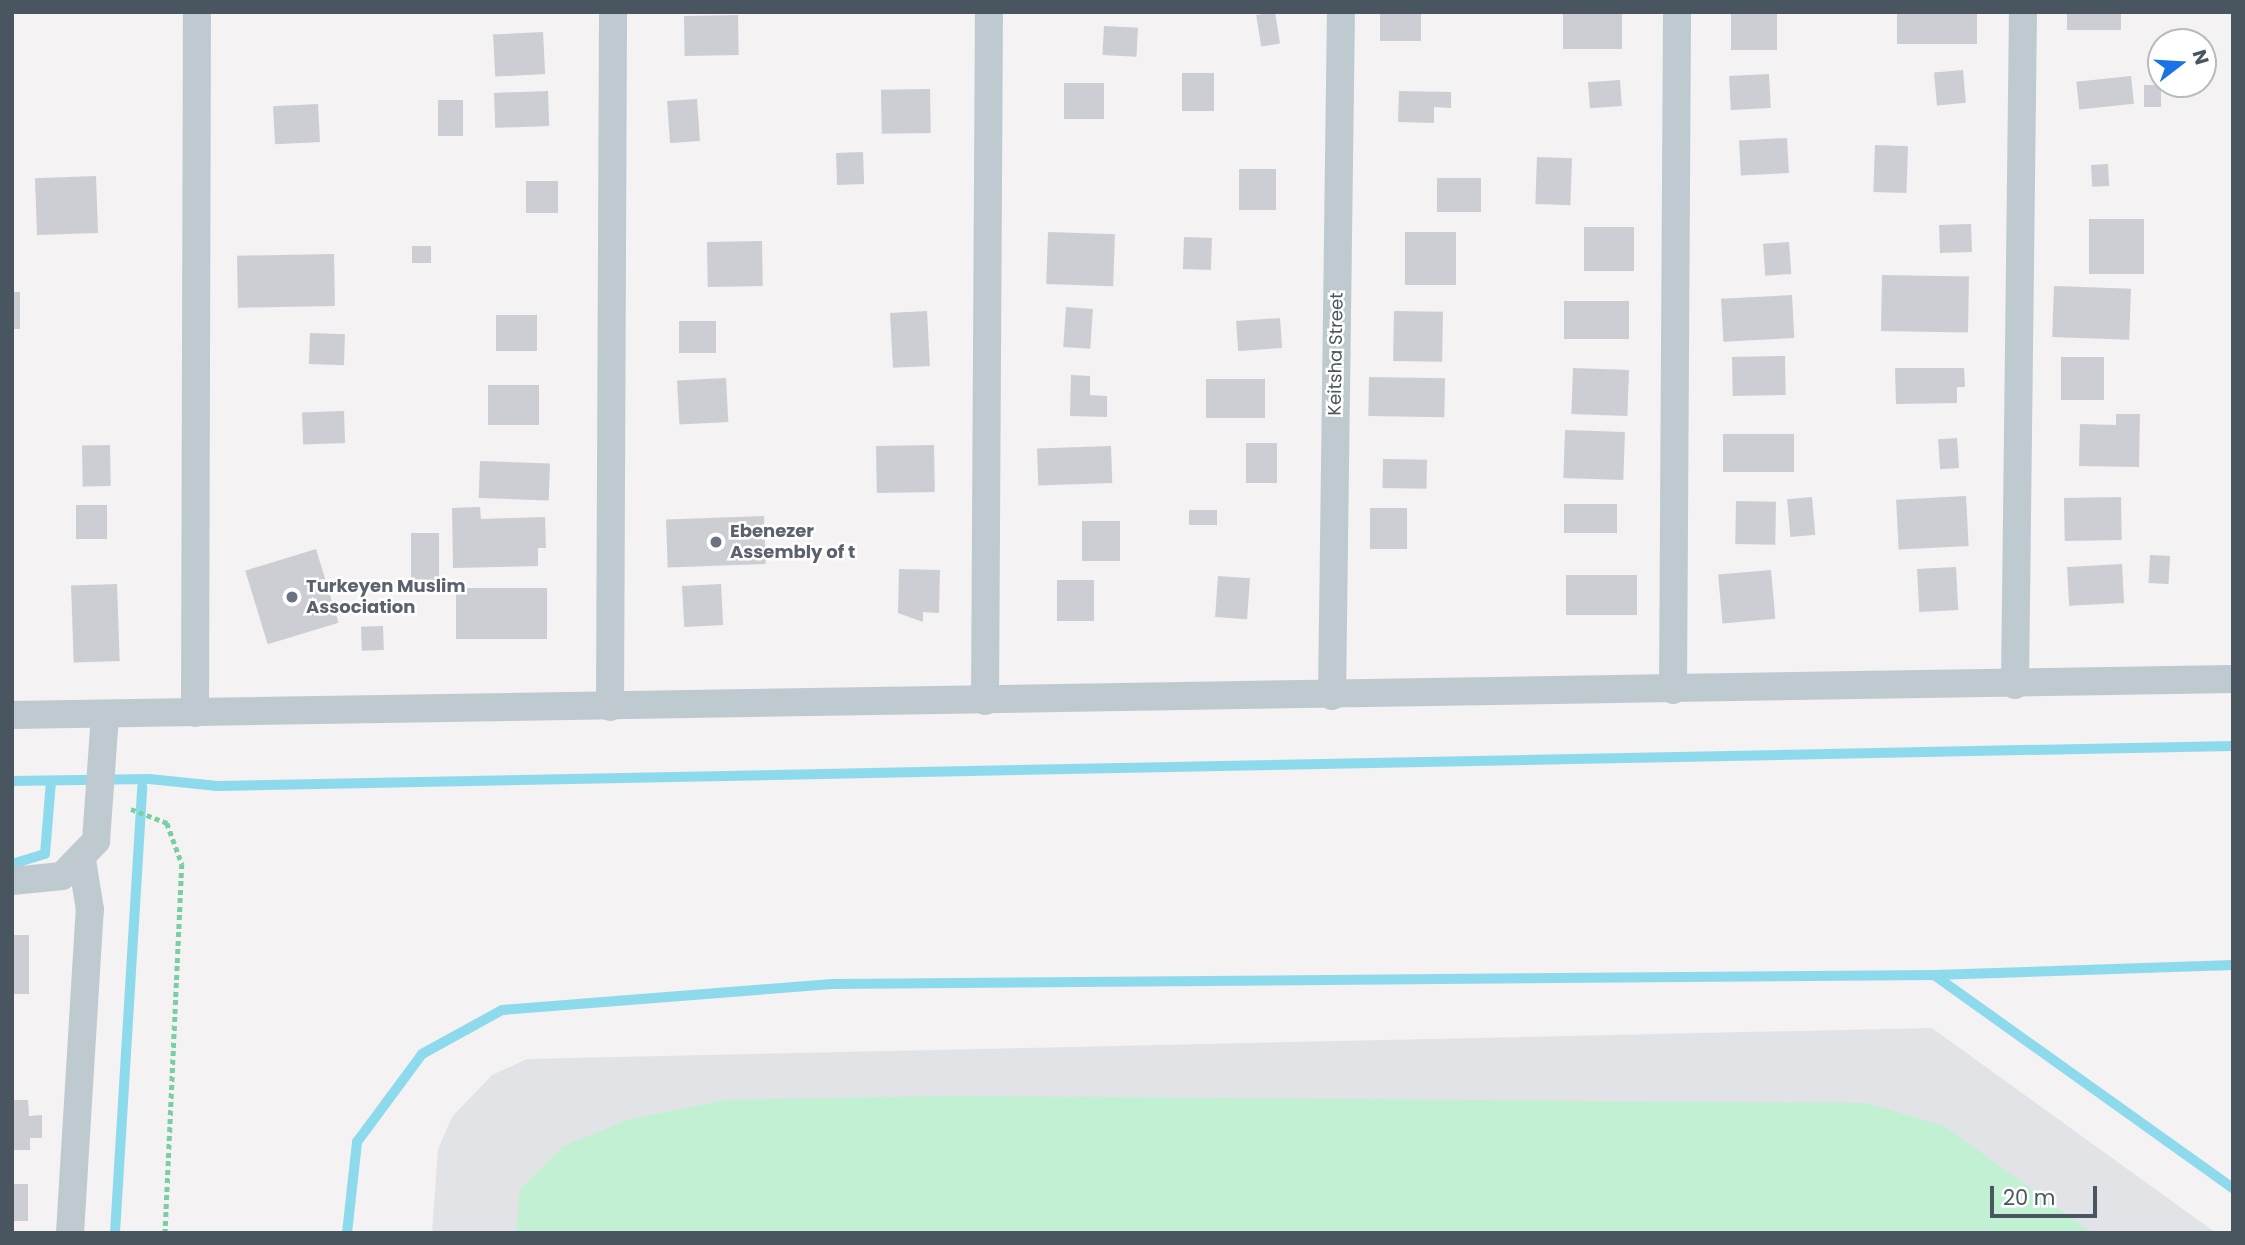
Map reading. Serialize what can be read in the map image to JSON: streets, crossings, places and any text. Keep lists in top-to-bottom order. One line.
{"streets":{"street":["Keitsha Street"]},"places":["Ebenezer Assembly of t","Turkeyen Muslim Association"],"scale_bar":"20 m","north":"right"}
